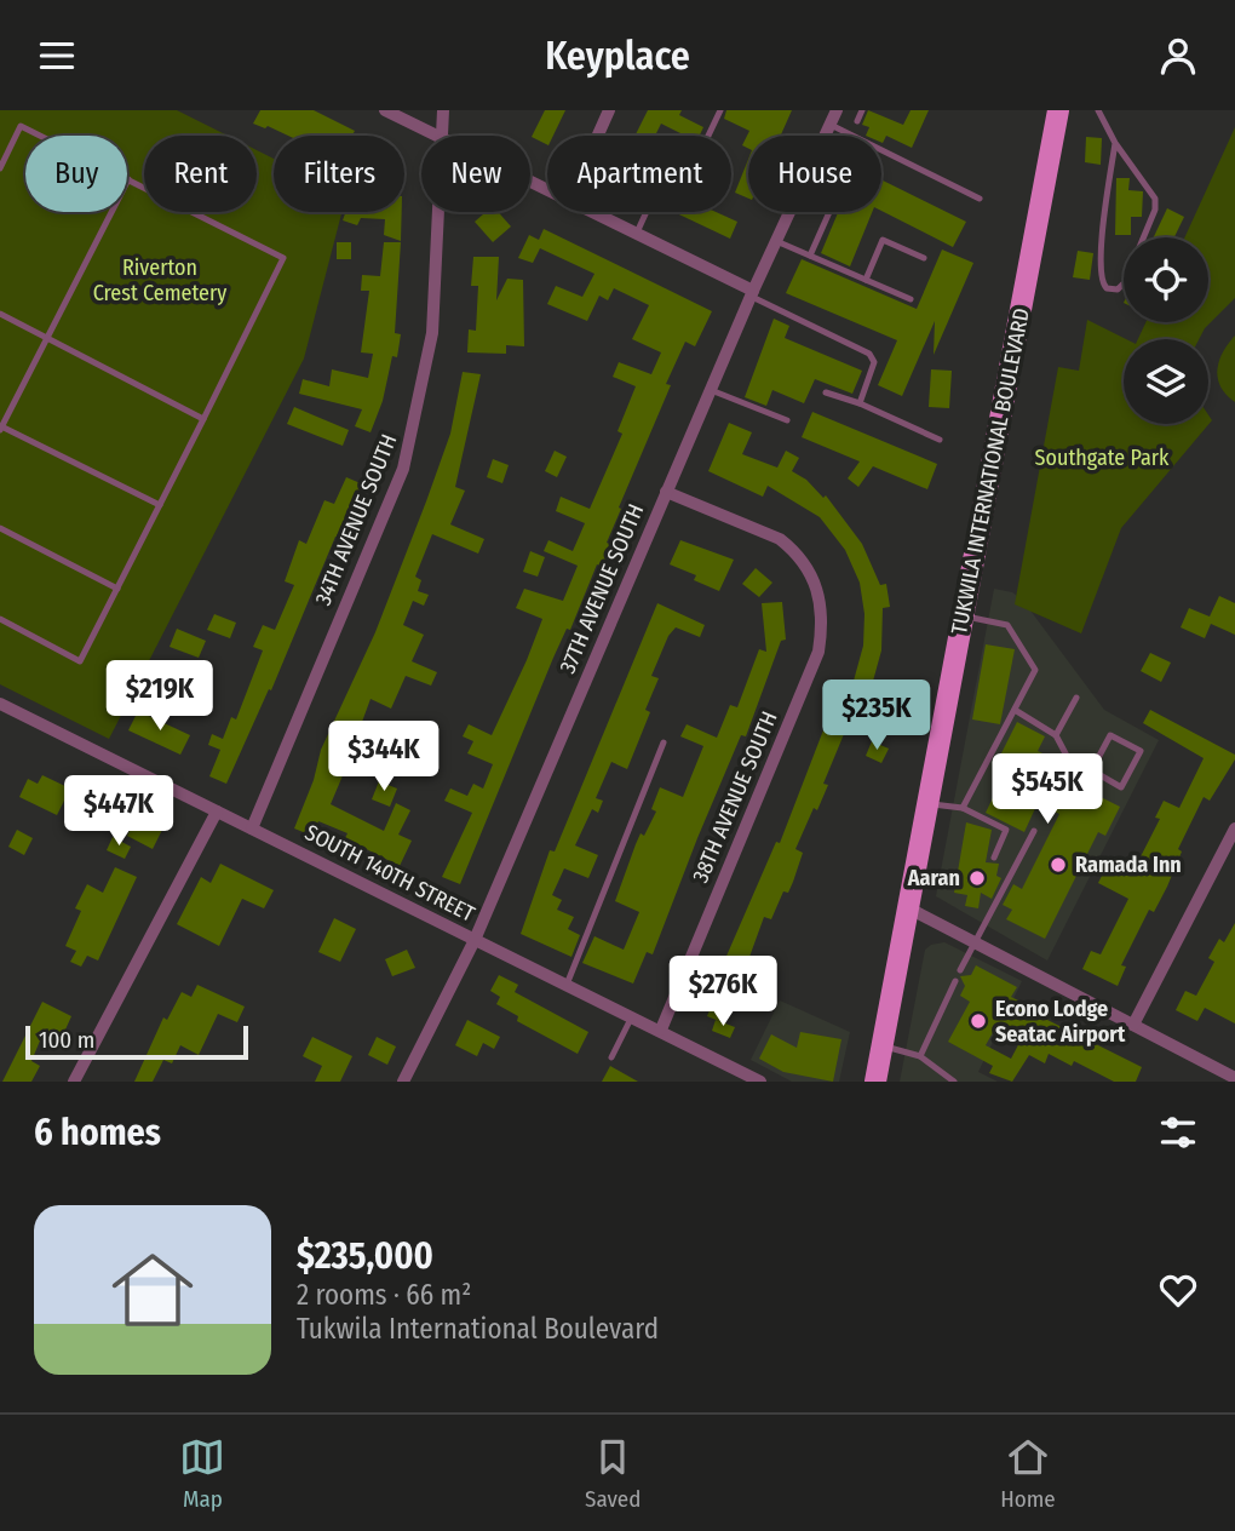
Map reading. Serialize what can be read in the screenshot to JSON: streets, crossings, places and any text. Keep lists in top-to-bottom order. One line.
{"streets":{"main road":["TUKWILA INTERNATIONAL BOULEVARD"],"street":["34TH AVENUE SOUTH","37TH AVENUE SOUTH","38TH AVENUE SOUTH","SOUTH 140TH STREET"]},"crossings":[["34TH AVENUE SOUTH","SOUTH 140TH STREET"],["37TH AVENUE SOUTH","38TH AVENUE SOUTH"],["37TH AVENUE SOUTH","SOUTH 140TH STREET"],["38TH AVENUE SOUTH","SOUTH 140TH STREET"]],"parks":["Riverton Crest Cemetery","Southgate Park"],"places":["Ramada Inn","Aaran","Econo Lodge Seatac Airport"],"scale_bar":"100 m","page":{"header":"Keyplace","chip":["Buy","Rent","Filters","New","Apartment","House"],"price":["$219K","$235K","$344K","$545K","$447K","$276K"],"scale":"100 m","heading":"6 homes","list":[{"name":"$235,000","note":"2 rooms · 66 m² · Tukwila International Boulevard"}],"tabs":["Map","Saved","Home"]}}
